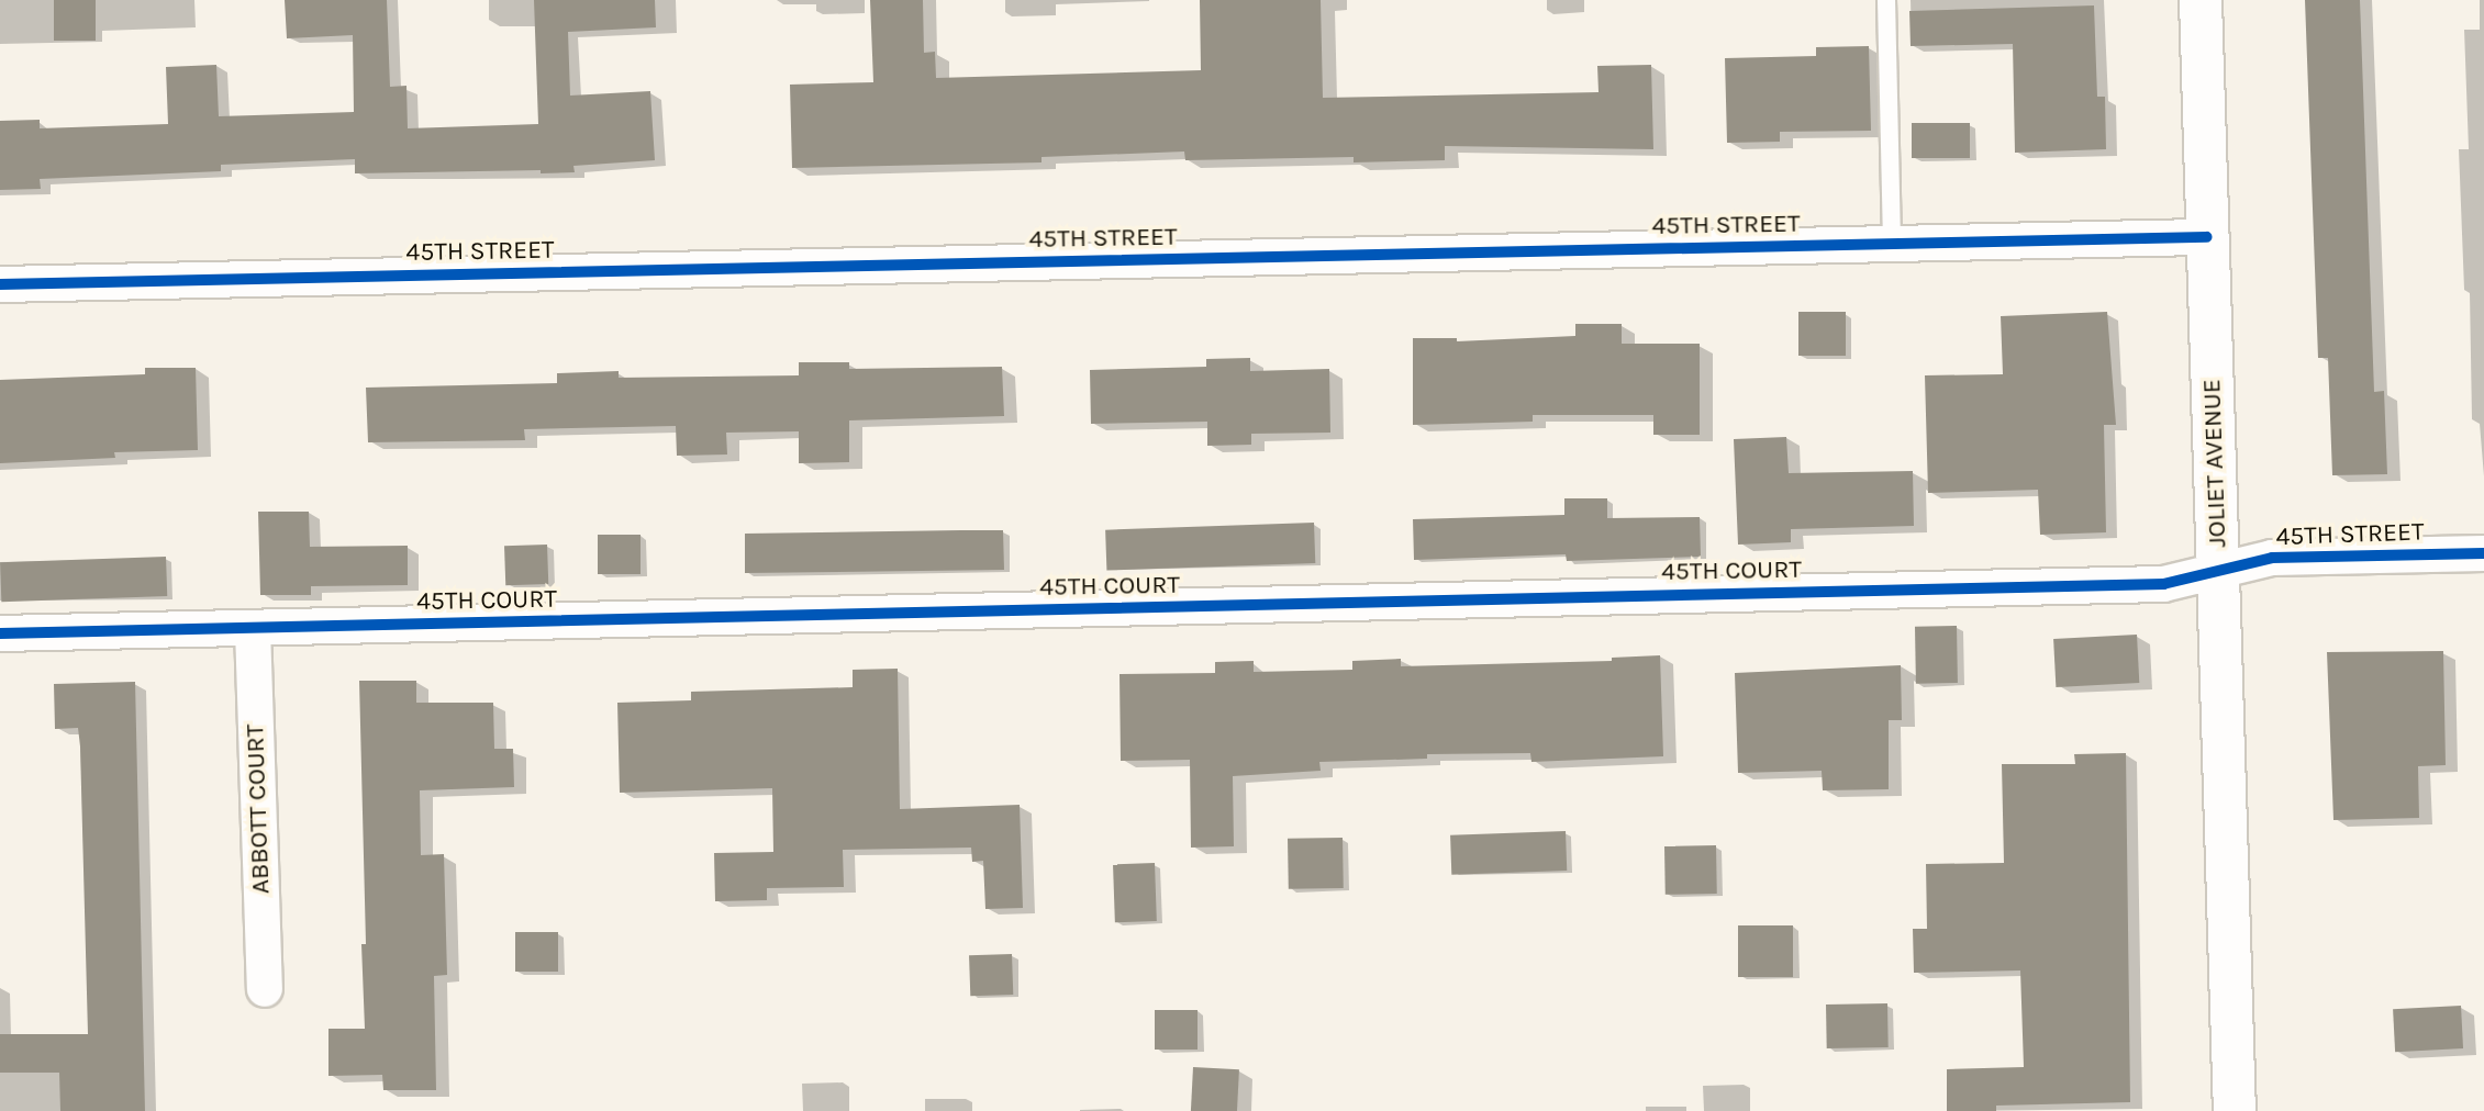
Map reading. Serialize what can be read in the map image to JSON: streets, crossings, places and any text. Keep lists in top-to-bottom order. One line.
{"streets":{"street":["45TH STREET","JOLIET AVENUE","45TH COURT","ABBOTT COURT"]},"crossings":[["45TH STREET","JOLIET AVENUE"],["45TH STREET","45TH COURT"],["JOLIET AVENUE","45TH COURT"],["45TH COURT","ABBOTT COURT"]]}
